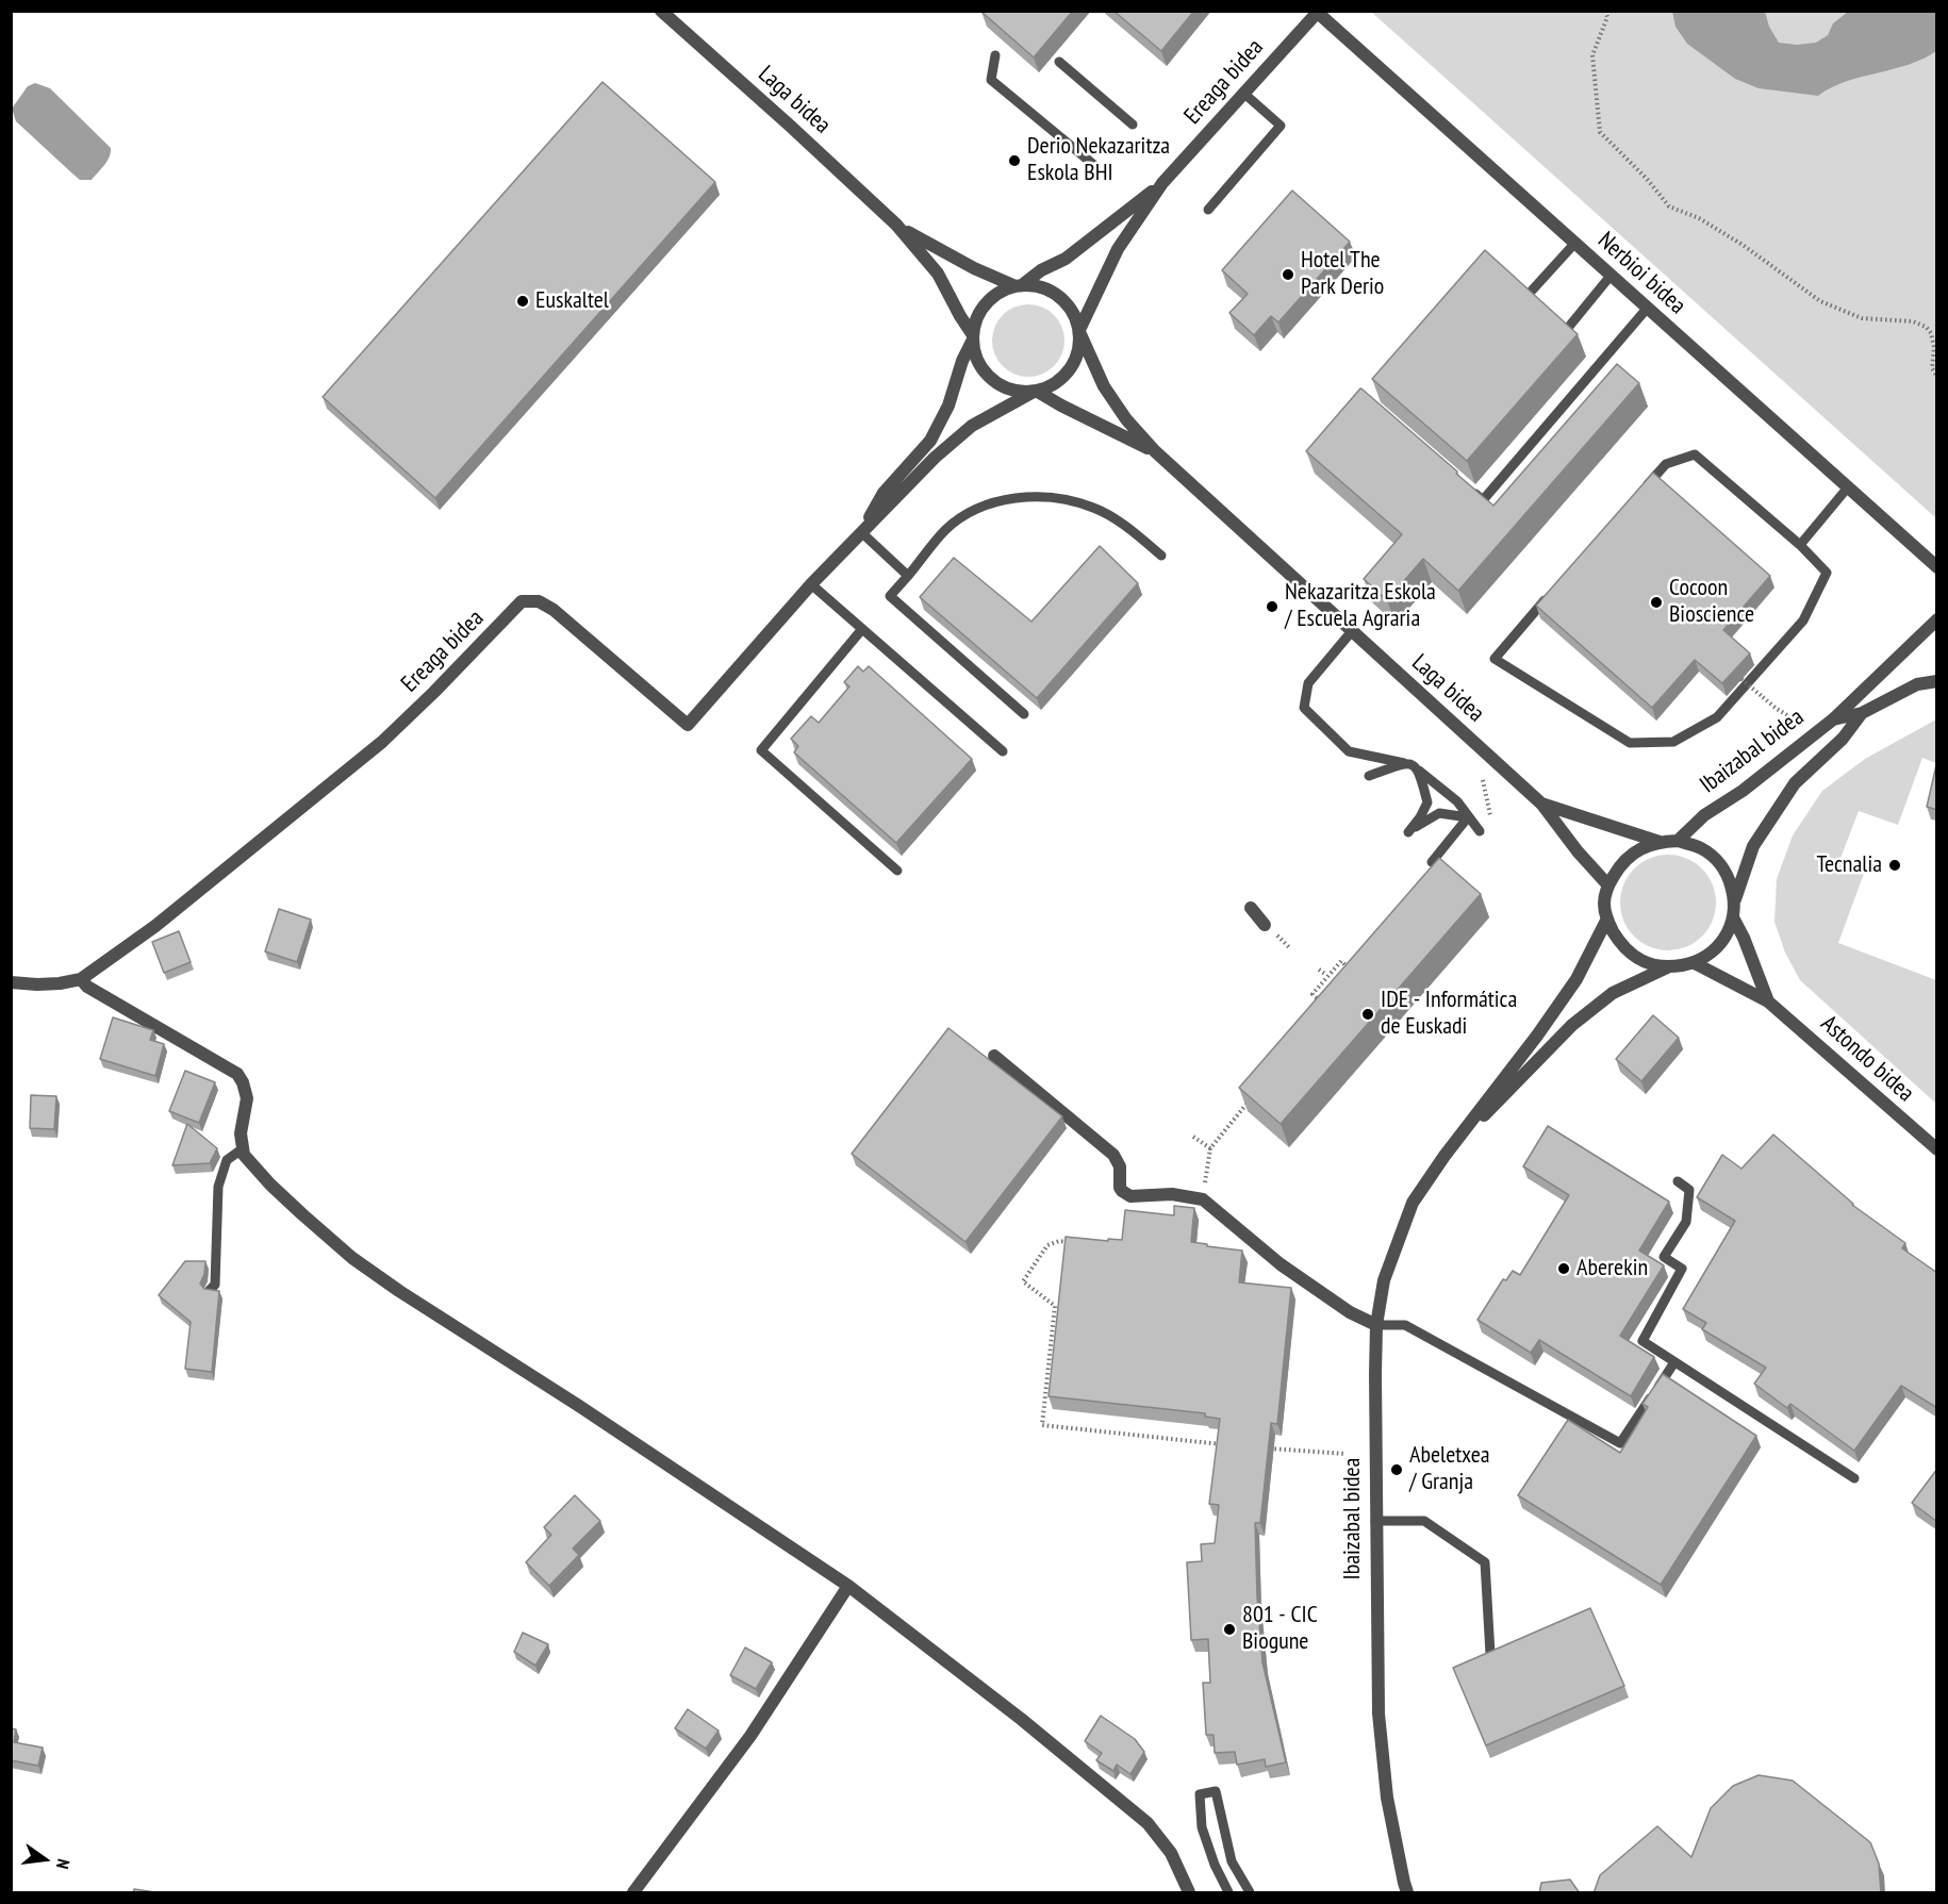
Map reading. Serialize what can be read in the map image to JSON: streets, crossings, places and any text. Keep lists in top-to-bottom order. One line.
{"streets":{"street":["Ereaga bidea","Laga bidea","Nerbioi bidea","Ibaizabal bidea","Astondo bidea"]},"crossings":[["Ereaga bidea","Laga bidea"],["Ereaga bidea","Nerbioi bidea"],["Laga bidea","Ibaizabal bidea"],["Laga bidea","Astondo bidea"],["Ibaizabal bidea","Astondo bidea"]],"places":["Derio Nekazaritza Eskola BHI","Hotel The Park Derio","Euskaltel","Cocoon Bioscience","Nekazaritza Eskola / Escuela Agraria","Tecnalia","IDE - Informática de Euskadi","Aberekin","Abeletxea / Granja","801 - CIC Biogune"],"north":"right"}
